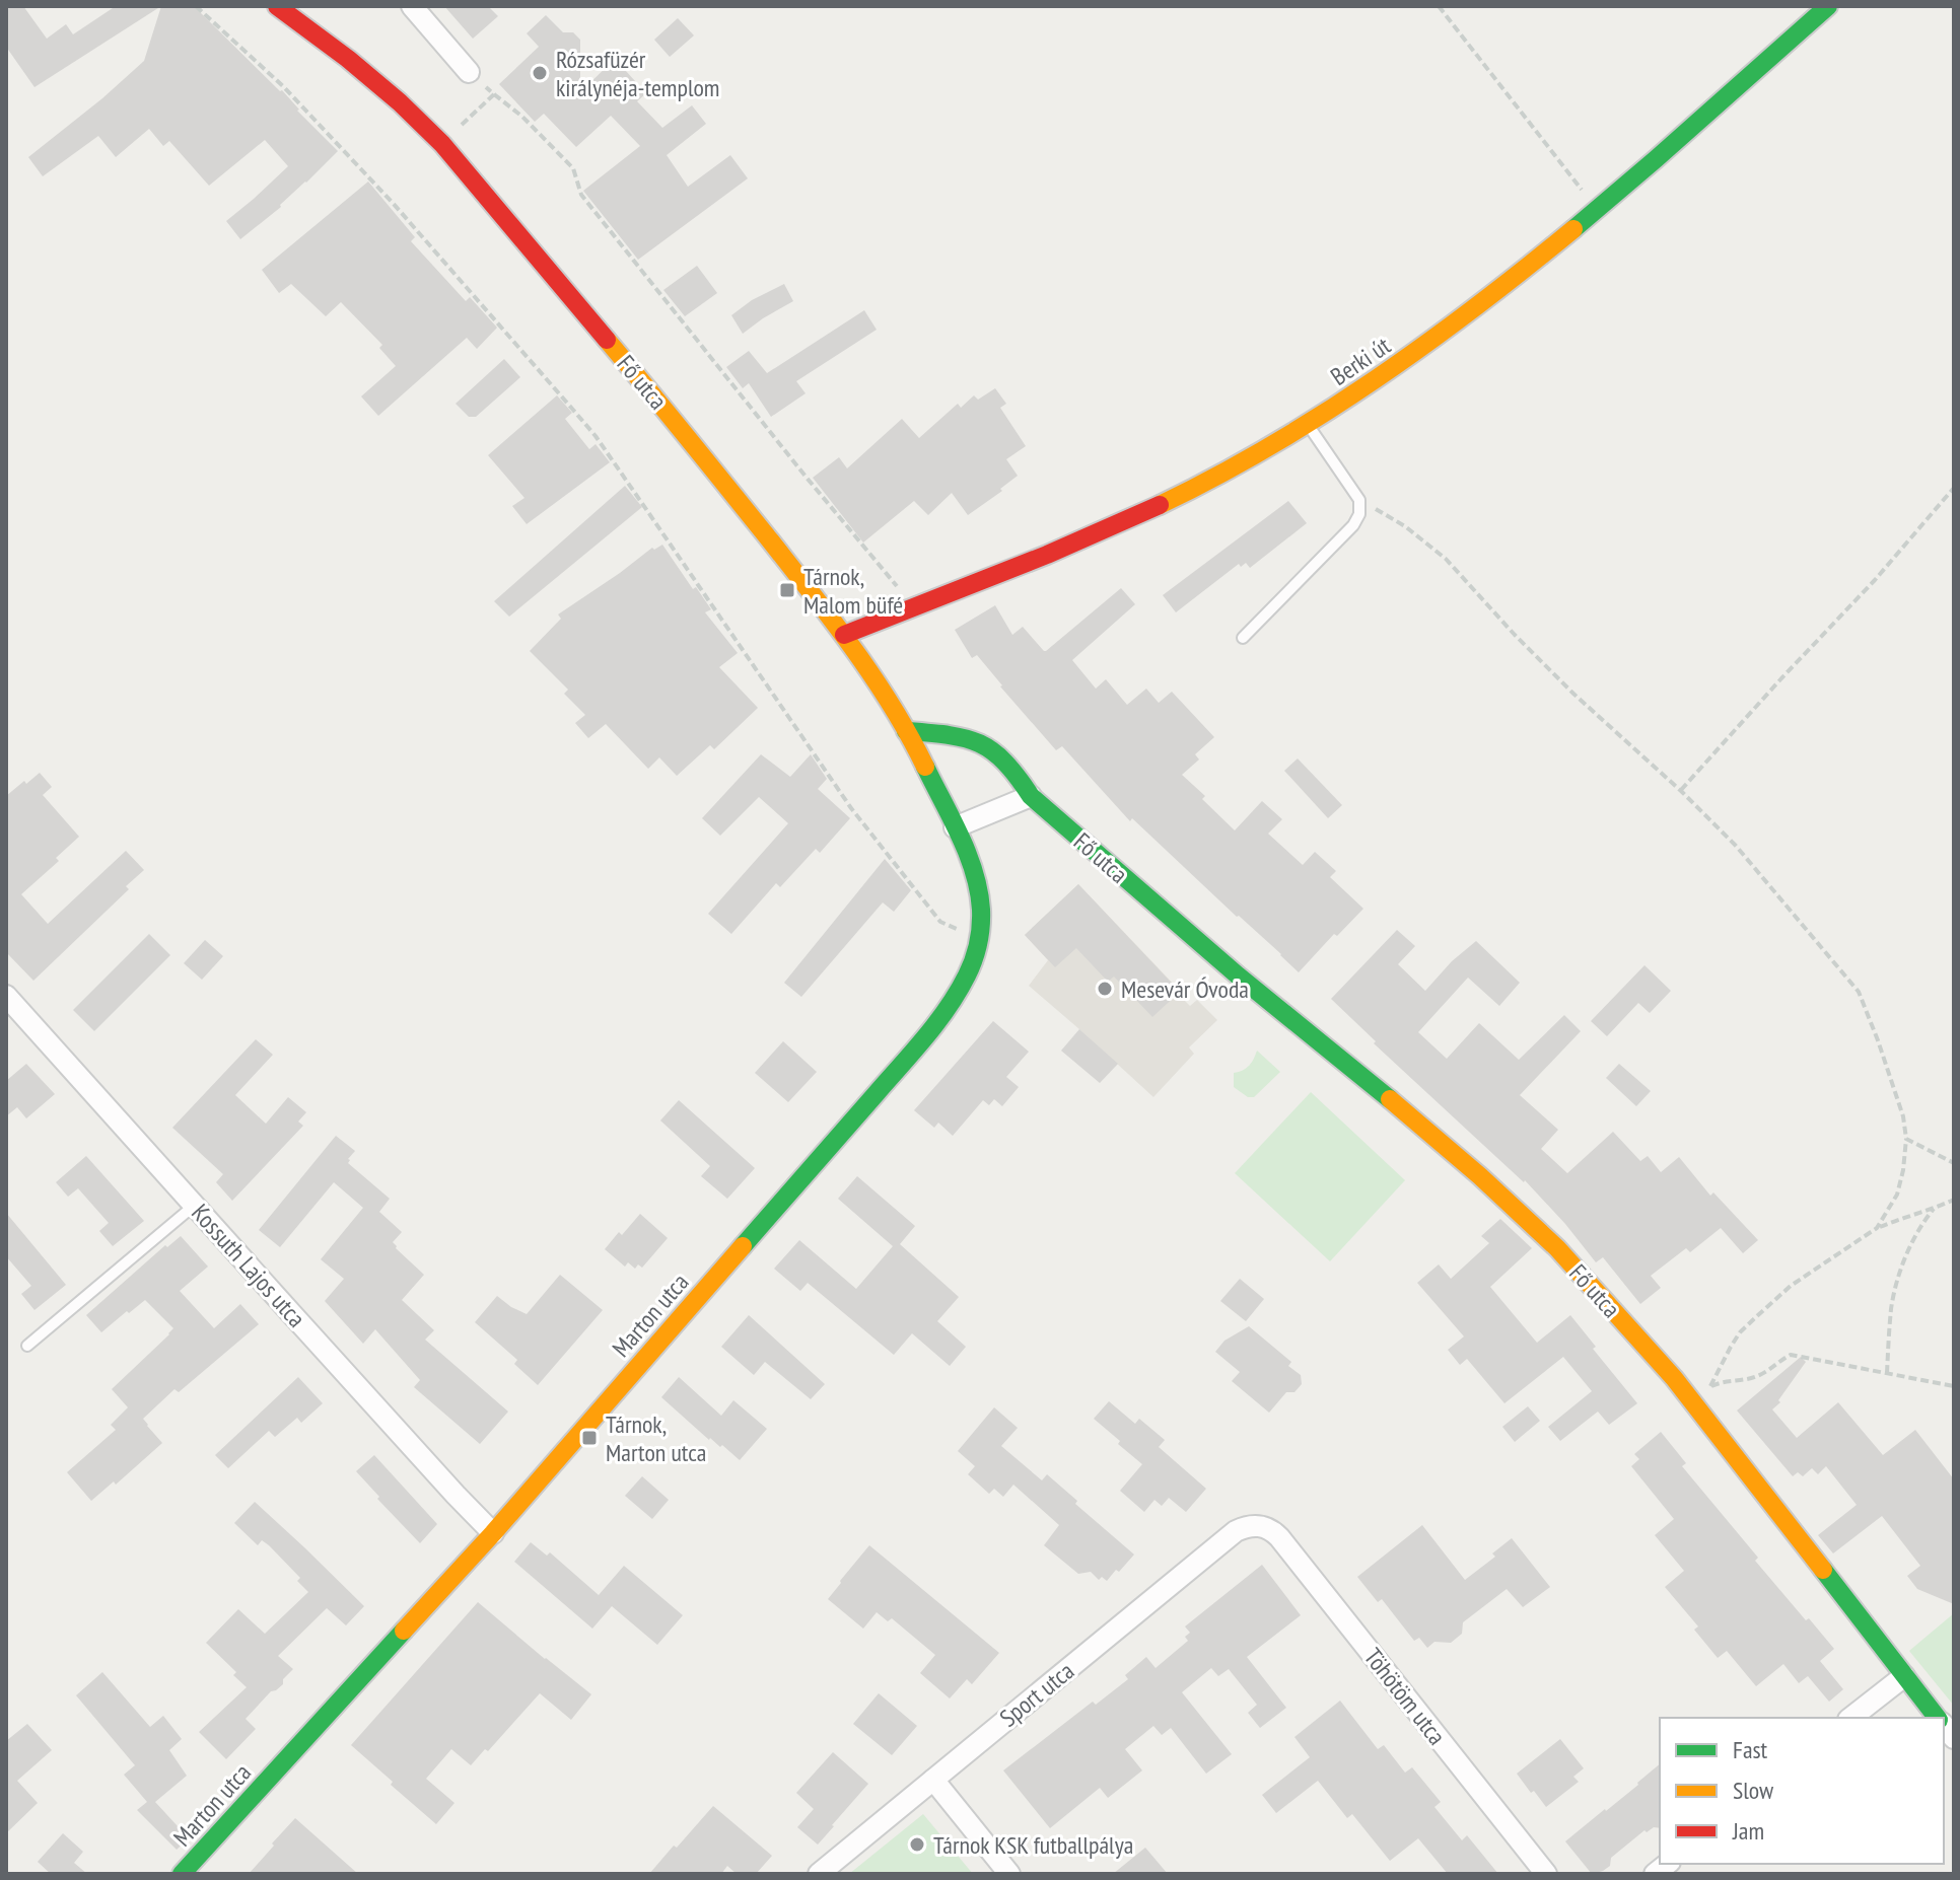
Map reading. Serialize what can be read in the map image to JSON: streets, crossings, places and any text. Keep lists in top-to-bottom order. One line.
{"streets":{"street":["Berki út","Fő utca","Kossuth Lajos utca","Marton utca","Sport utca","Töhötöm utca"]},"crossings":[["Berki út","Fő utca"],["Fő utca","Marton utca"],["Kossuth Lajos utca","Marton utca"],["Sport utca","Töhötöm utca"]],"places":{"other":["Rózsafüzér királynéja-templom","Mesevár Óvoda","Tárnok KSK futballpálya"],"transit":["Tárnok, Malom büfé","Tárnok, Marton utca"]},"legend":["Fast","Slow","Jam"]}
